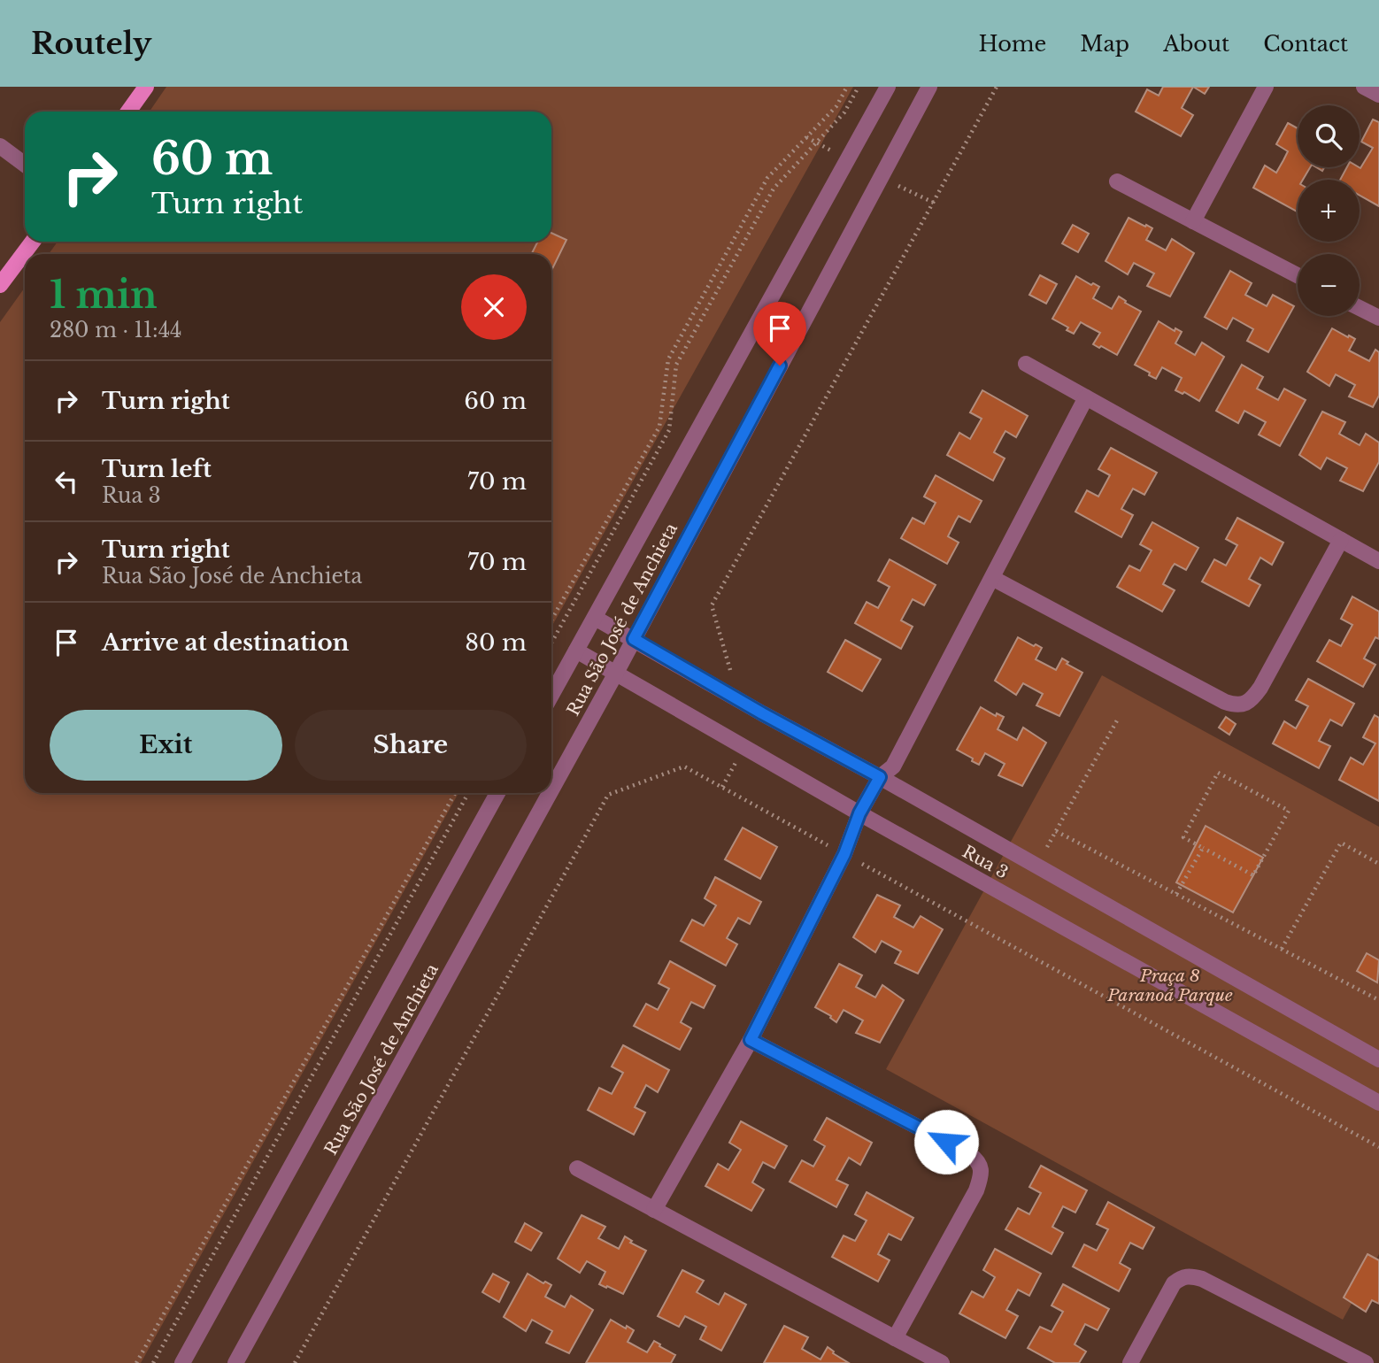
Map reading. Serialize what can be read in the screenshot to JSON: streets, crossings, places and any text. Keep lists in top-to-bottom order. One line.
{"streets":{"street":["Rua São José de Anchieta","Rua 3"]},"crossings":[["Rua São José de Anchieta","Rua 3"]],"parks":["Praça 8 Paranoá Parque"],"page":{"header":"Routely","nav":["Home","Map","About","Contact"],"map_buttons":["+","−"],"turn":["60 m","Turn right"],"heading":["1 min","280 m · 11:44"],"list":[{"name":"Turn right","value":"60 m"},{"name":"Turn left","note":"Rua 3","value":"70 m"},{"name":"Turn right","note":"Rua São José de Anchieta","value":"70 m"},{"name":"Arrive at destination","value":"80 m"}],"buttons":["Exit","Share"]}}
